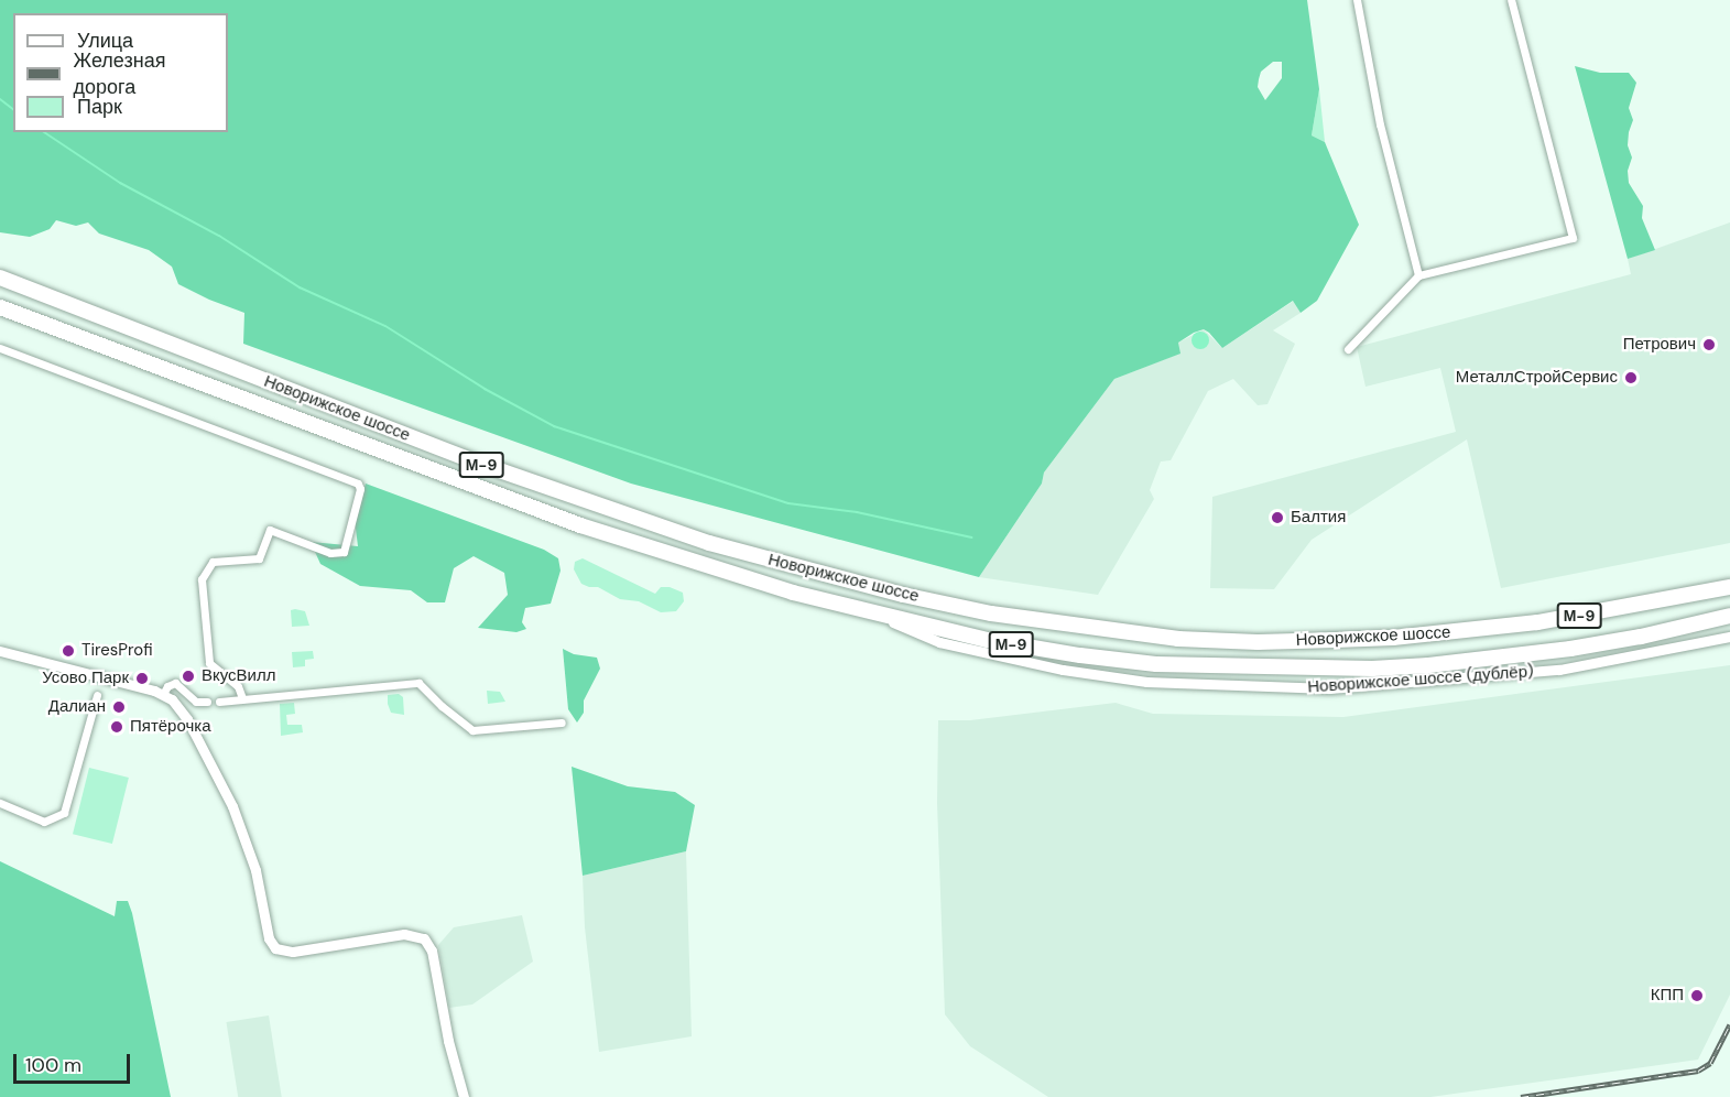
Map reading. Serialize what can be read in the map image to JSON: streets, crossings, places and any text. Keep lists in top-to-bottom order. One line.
{"streets":{"highway":["Новорижское шоссе","М-9"],"street":["Новорижское шоссе (дублёр)"]},"crossings":[["Новорижское шоссе","Новорижское шоссе (дублёр)"]],"places":["Петрович","МеталлСтройСервис","Балтия","TiresProfi","ВкусВилл","Усово Парк","Далиан","Пятёрочка","КПП"],"legend":["Улица","Железная дорога","Парк"],"scale_bar":"100 m"}
